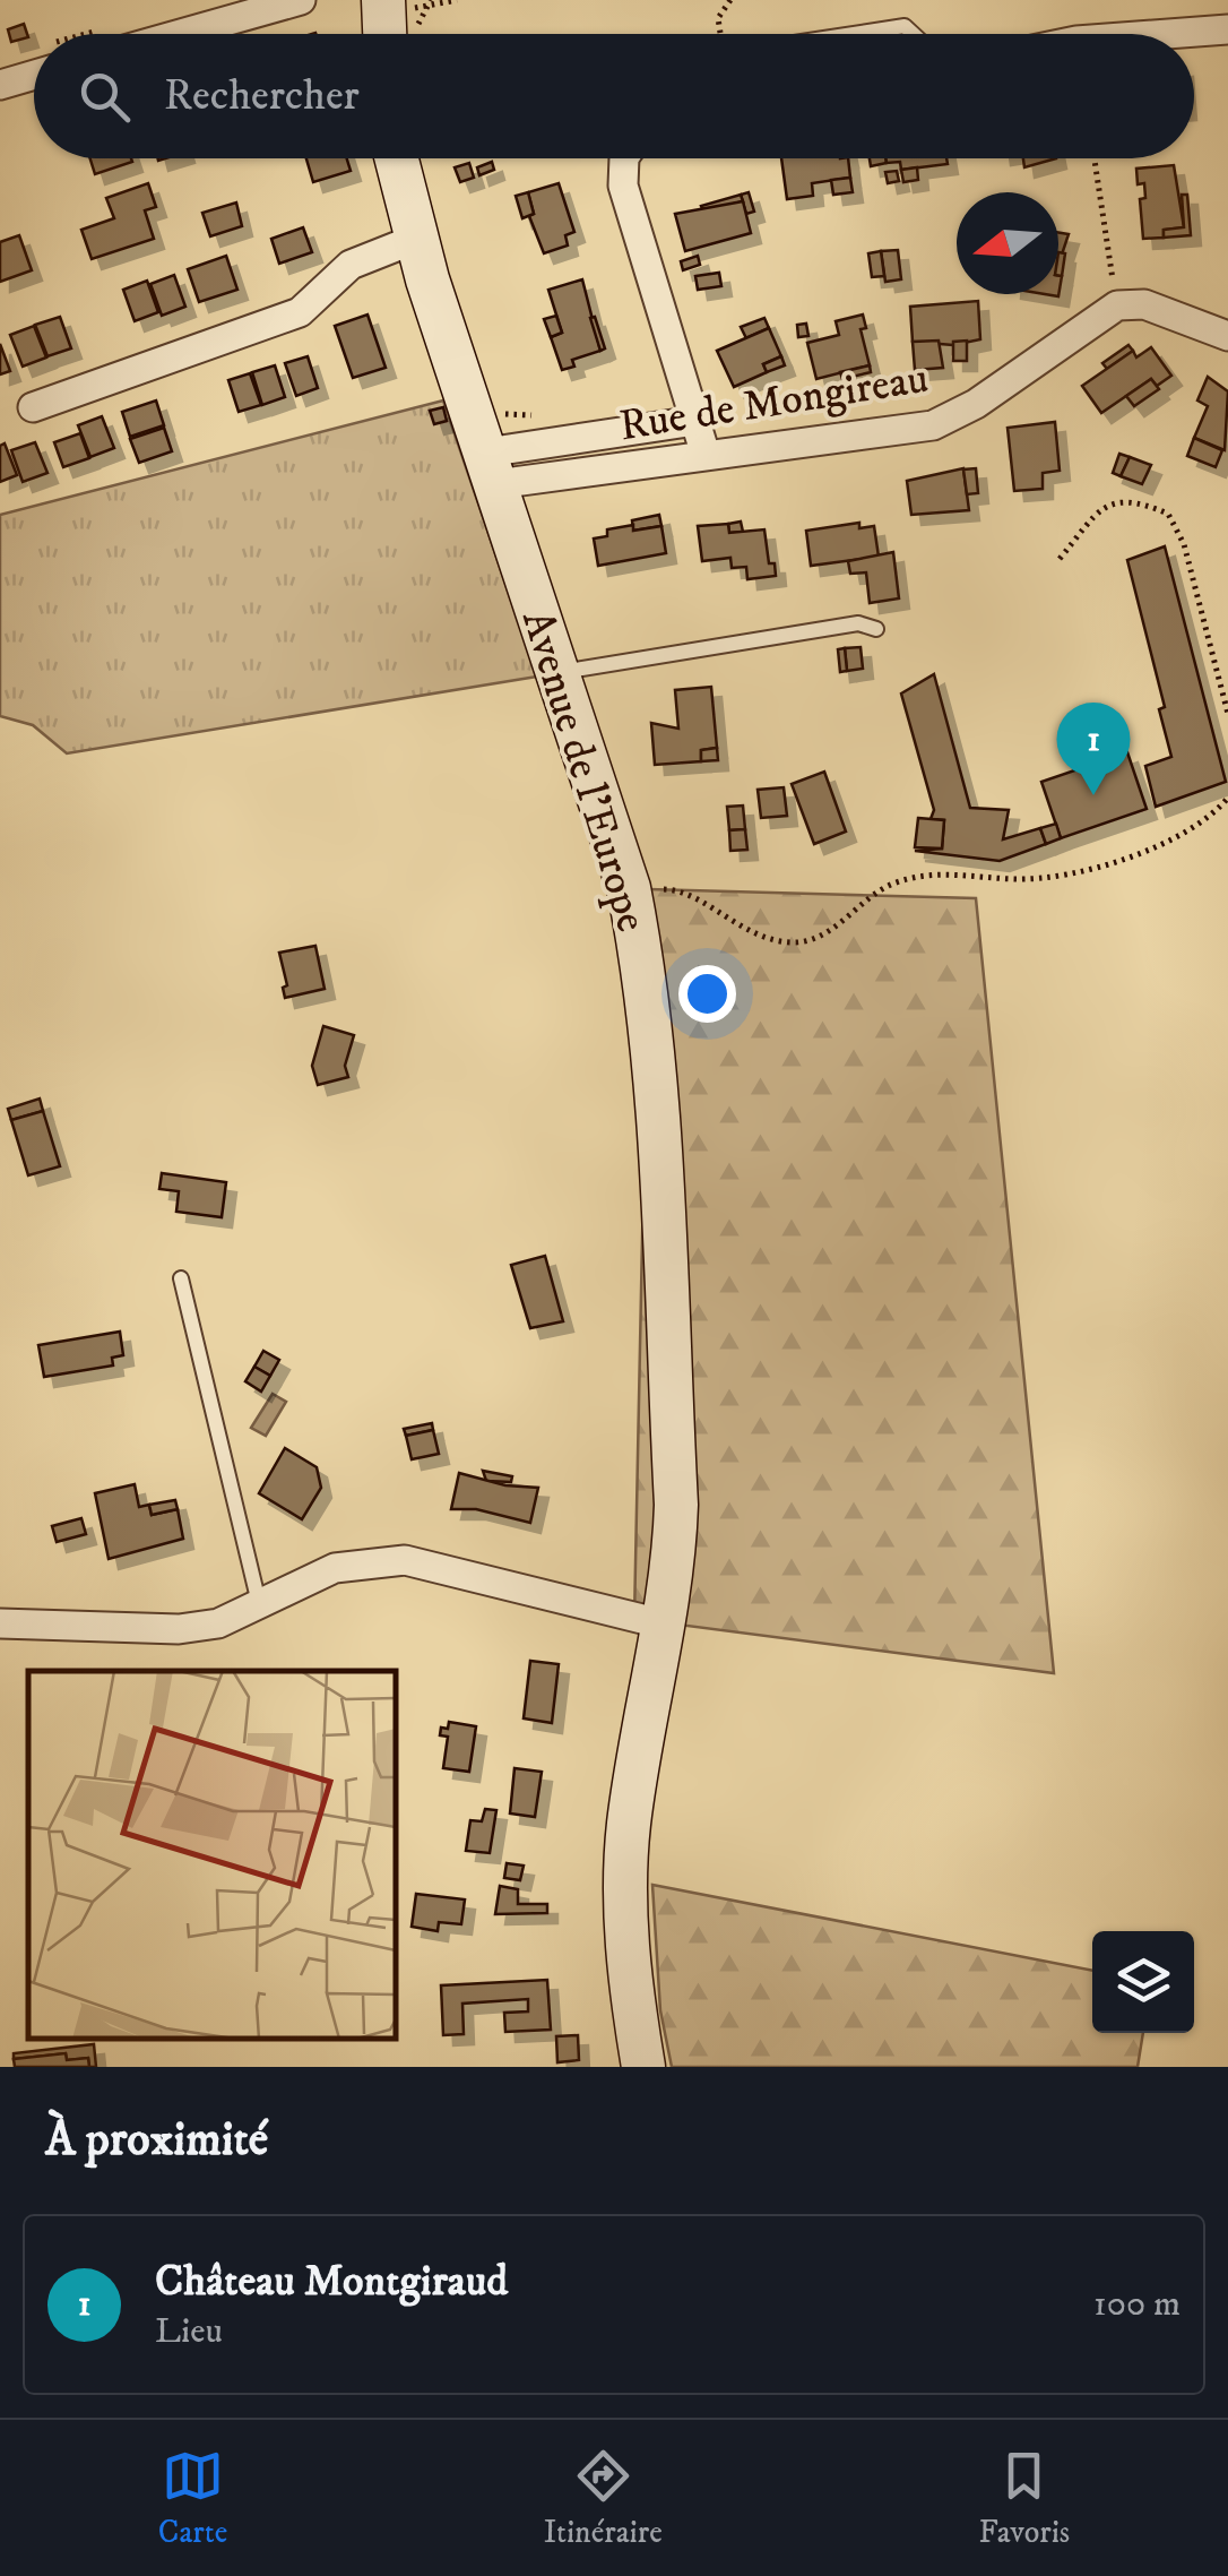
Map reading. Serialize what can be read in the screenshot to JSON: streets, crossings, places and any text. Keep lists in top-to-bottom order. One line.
{"streets":{"street":["Rue de Mongireau","Avenue de l'Europe"]},"crossings":[["Rue de Mongireau","Avenue de l'Europe"]],"north":"left","page":{"search":"Rechercher","pins":"1","heading":"À proximité","list":[{"mark":"1","name":"Château Montgiraud","note":"Lieu","value":"100 m"}],"nav":["Carte","Itinéraire","Favoris"]}}
